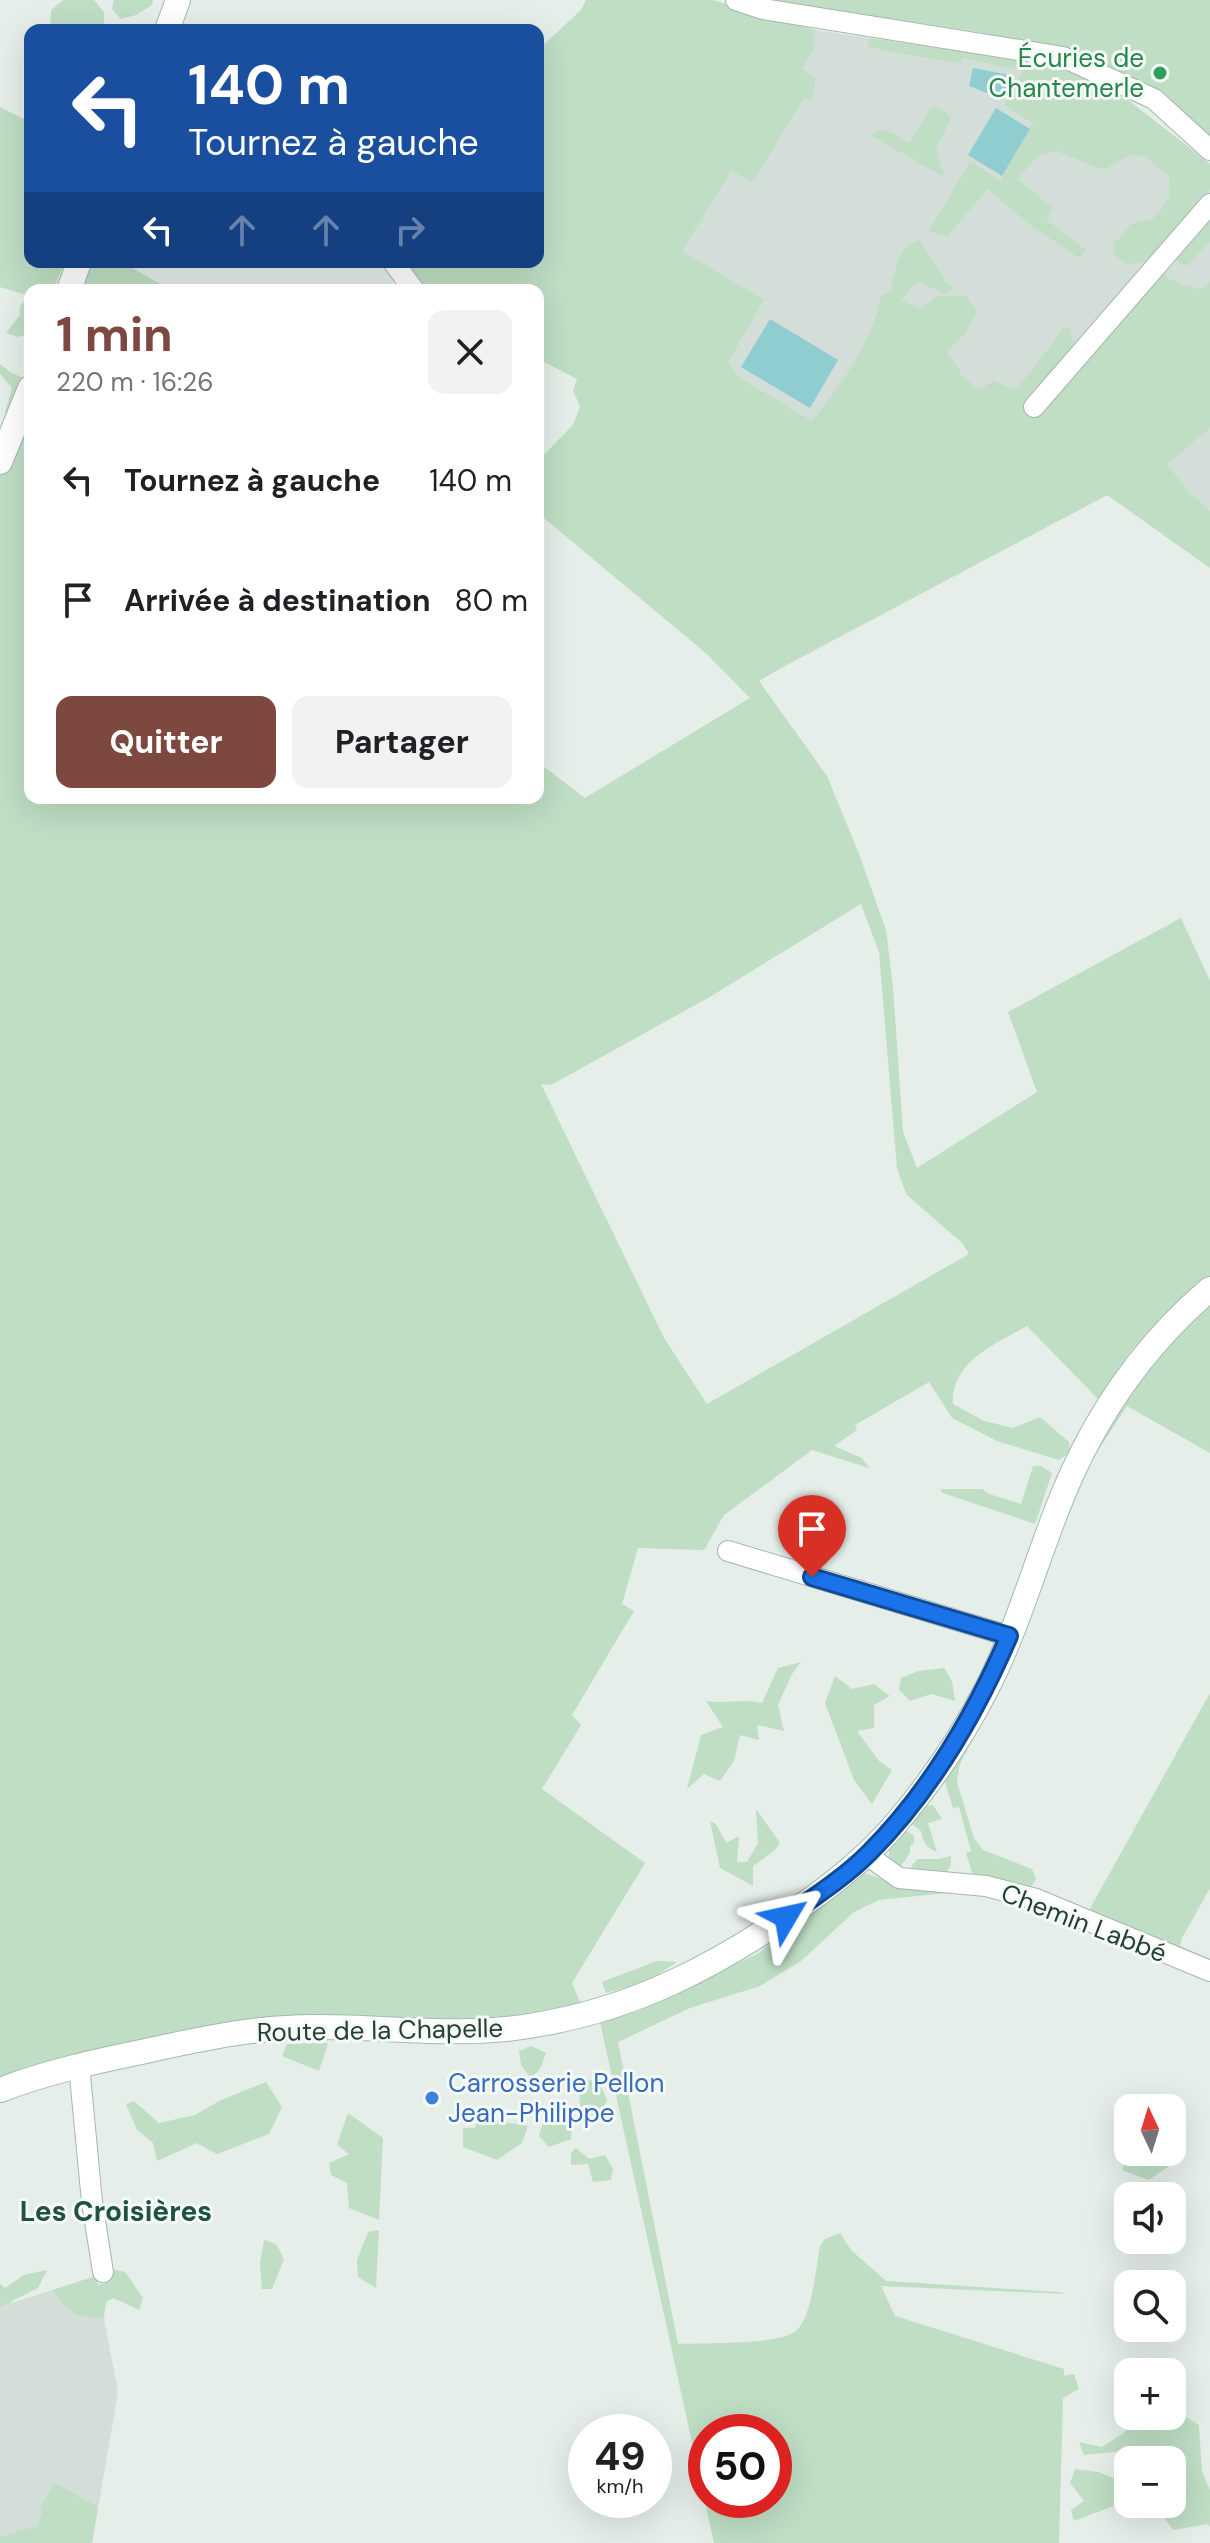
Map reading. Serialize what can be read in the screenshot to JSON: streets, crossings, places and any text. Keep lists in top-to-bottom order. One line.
{"streets":{"main road":["Route de la Chapelle"],"street":["Chemin Labbé"]},"crossings":[["Chemin Labbé","Route de la Chapelle"]],"districts":["Les Croisières"],"places":["Écuries de Chantemerle","Carrosserie Pellon Jean-Philippe"],"north":"top","page":{"turn":["140 m","Tournez à gauche"],"heading":["1 min","220 m · 16:26"],"list":[{"name":"Tournez à gauche","value":"140 m"},{"name":"Arrivée à destination","value":"80 m"}],"buttons":["Quitter","Partager"],"map_buttons":["+","−"],"speed":"49 km/h","limit":"50"}}
